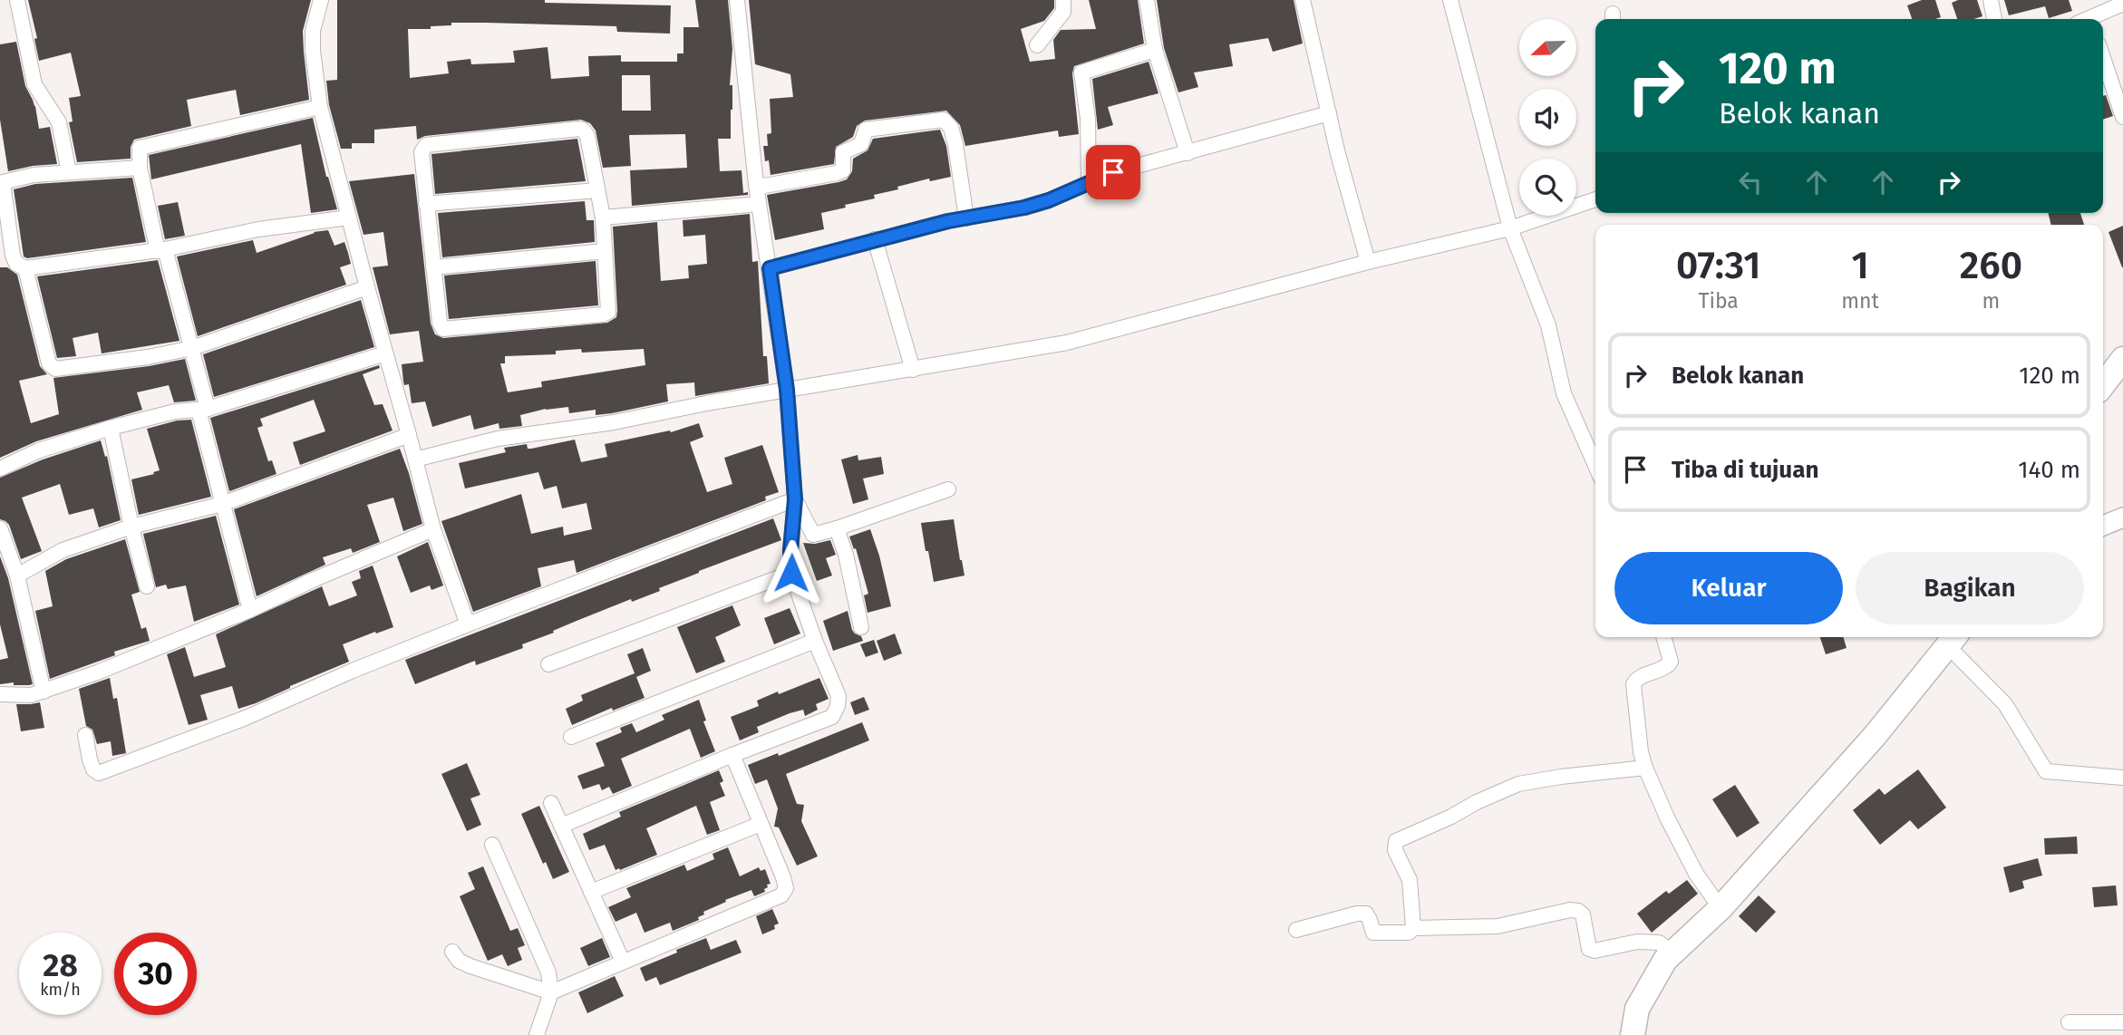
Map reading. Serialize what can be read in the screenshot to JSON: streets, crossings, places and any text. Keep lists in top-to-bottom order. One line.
{"north":"left","page":{"turn":["120 m","Belok kanan"],"eta":["07:31","Tiba","1","mnt","260","m"],"list":[{"name":"Belok kanan","value":"120 m"},{"name":"Tiba di tujuan","value":"140 m"}],"buttons":["Keluar","Bagikan"],"speed":"28 km/h","limit":"30"}}
